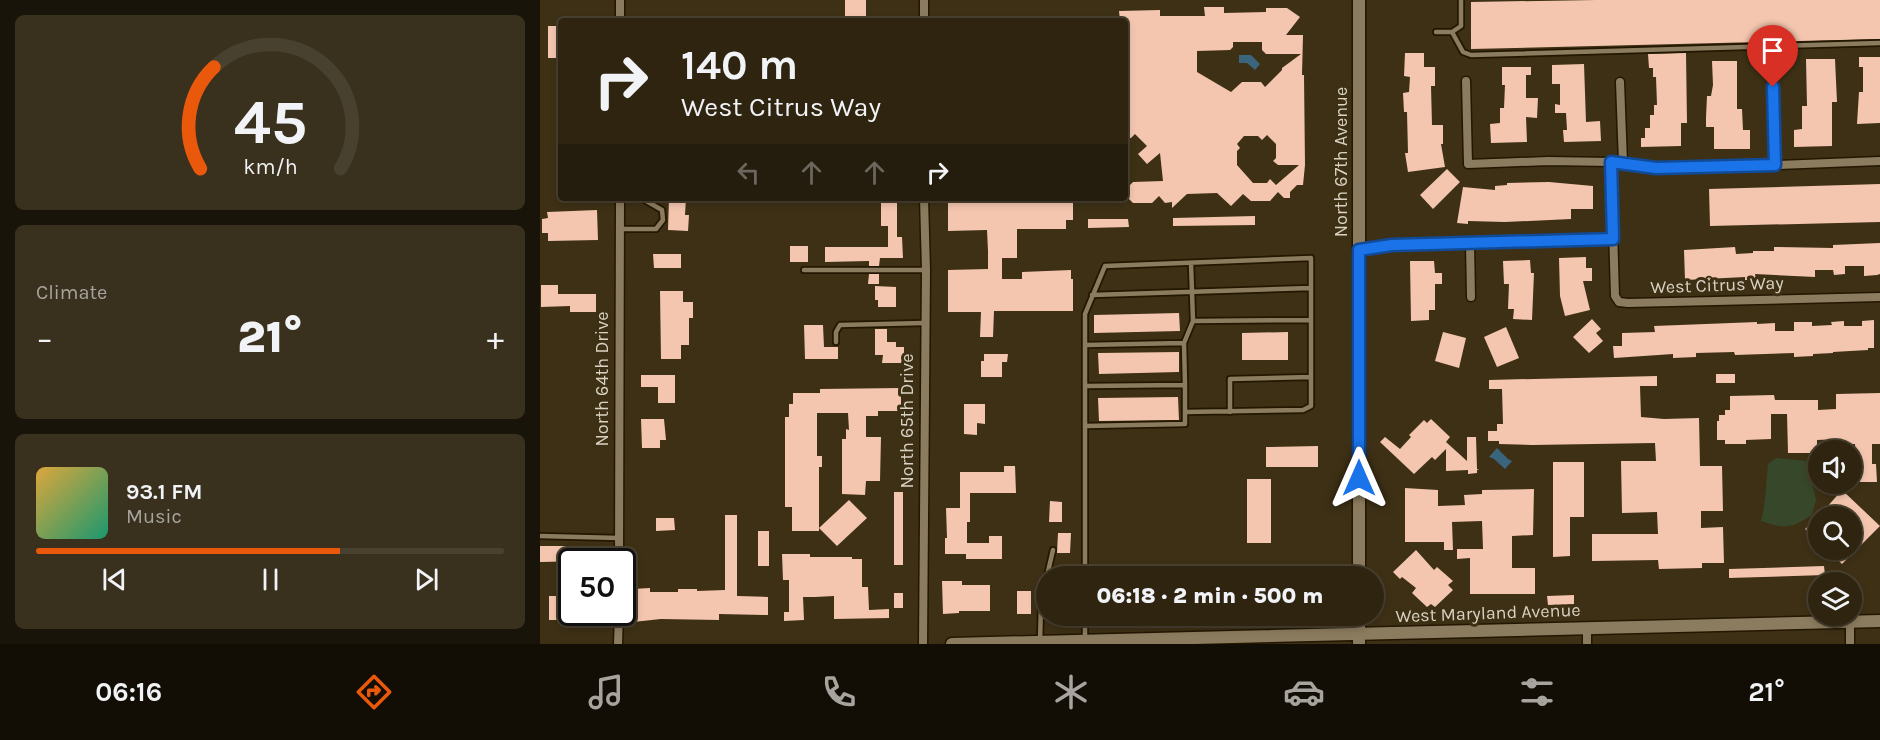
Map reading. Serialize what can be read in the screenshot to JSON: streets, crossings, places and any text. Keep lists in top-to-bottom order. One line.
{"streets":{"street":["North 67th Avenue","West Citrus Way","North 64th Drive","North 65th Drive","West Maryland Avenue"]},"page":{"turn":["140 m","West Citrus Way"],"tile":"Climate","heat":["−","21°","+"],"song":["93.1 FM","Music"],"limit":"50","trip":"06:18 · 2 min · 500 m","tabs":["06:16","21°"],"gauge":["45","km/h"]}}
